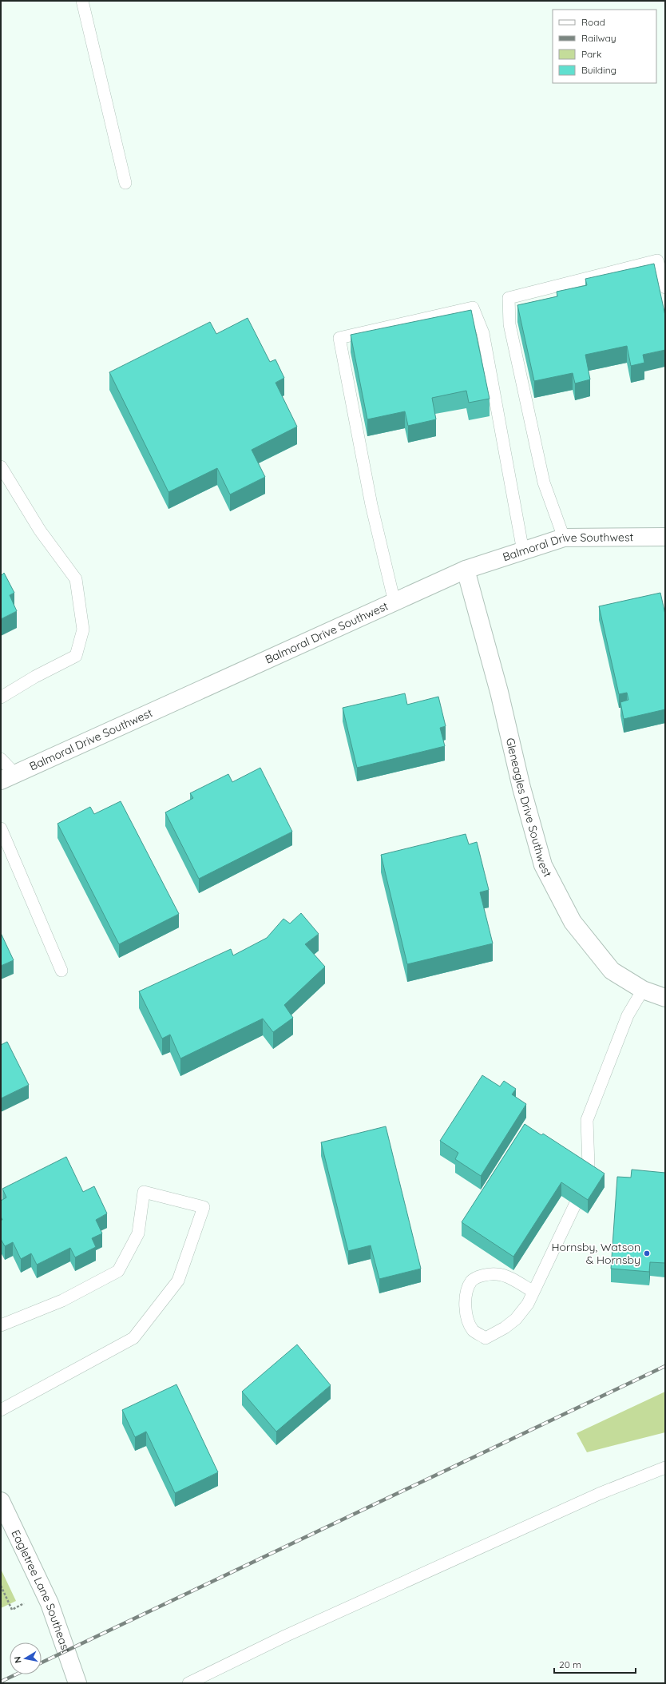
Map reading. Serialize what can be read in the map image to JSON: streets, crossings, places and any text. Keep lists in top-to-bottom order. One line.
{"streets":{"street":["Balmoral Drive Southwest","Gleneagles Drive Southwest","Eagletree Lane Southeast"]},"crossings":[["Balmoral Drive Southwest","Gleneagles Drive Southwest"]],"places":["Hornsby, Watson & Hornsby"],"legend":["Road","Railway","Park","Building"],"scale_bar":"20 m","north":"left"}
